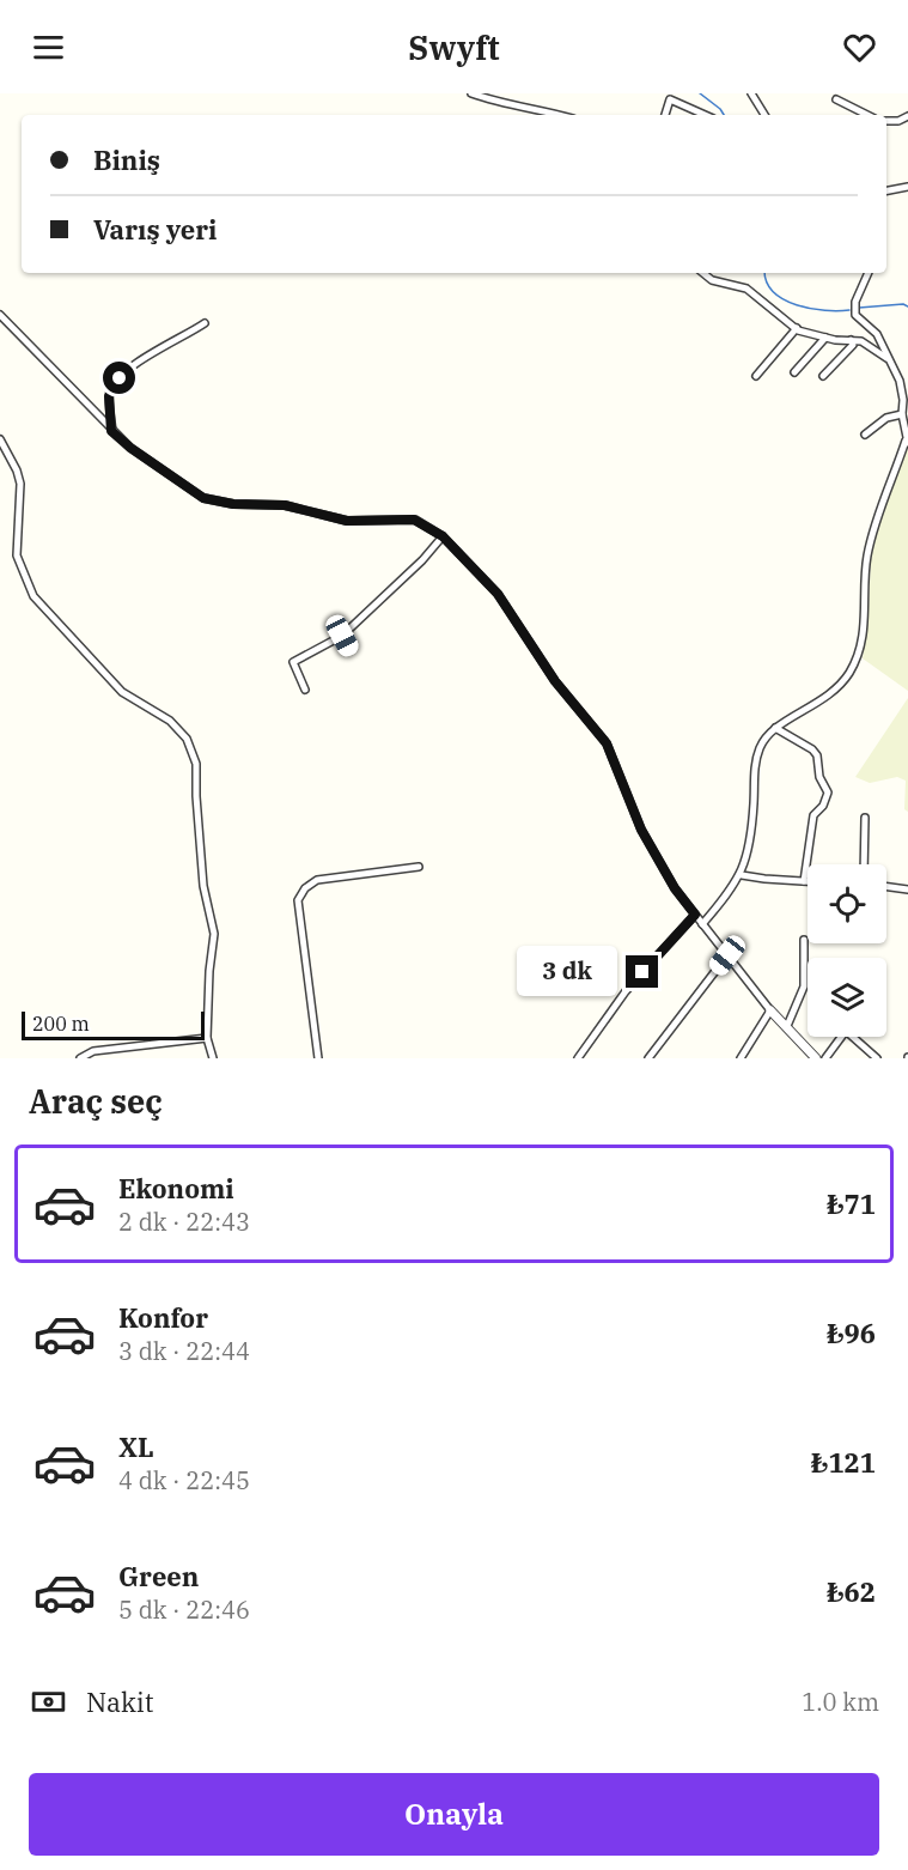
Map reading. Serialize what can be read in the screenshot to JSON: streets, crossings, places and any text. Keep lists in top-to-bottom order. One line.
{"scale_bar":"200 m","page":{"header":"Swyft","banner":["Biniş","Varış yeri"],"bubble":"3 dk","scale":"200 m","heading":"Araç seç","list":[{"name":"Ekonomi","note":"2 dk · 22:43","value":"₺71"},{"name":"Konfor","note":"3 dk · 22:44","value":"₺96"},{"name":"XL","note":"4 dk · 22:45","value":"₺121"},{"name":"Green","note":"5 dk · 22:46","value":"₺62"}],"pay":["Nakit","1.0 km"],"buttons":"Onayla"}}
